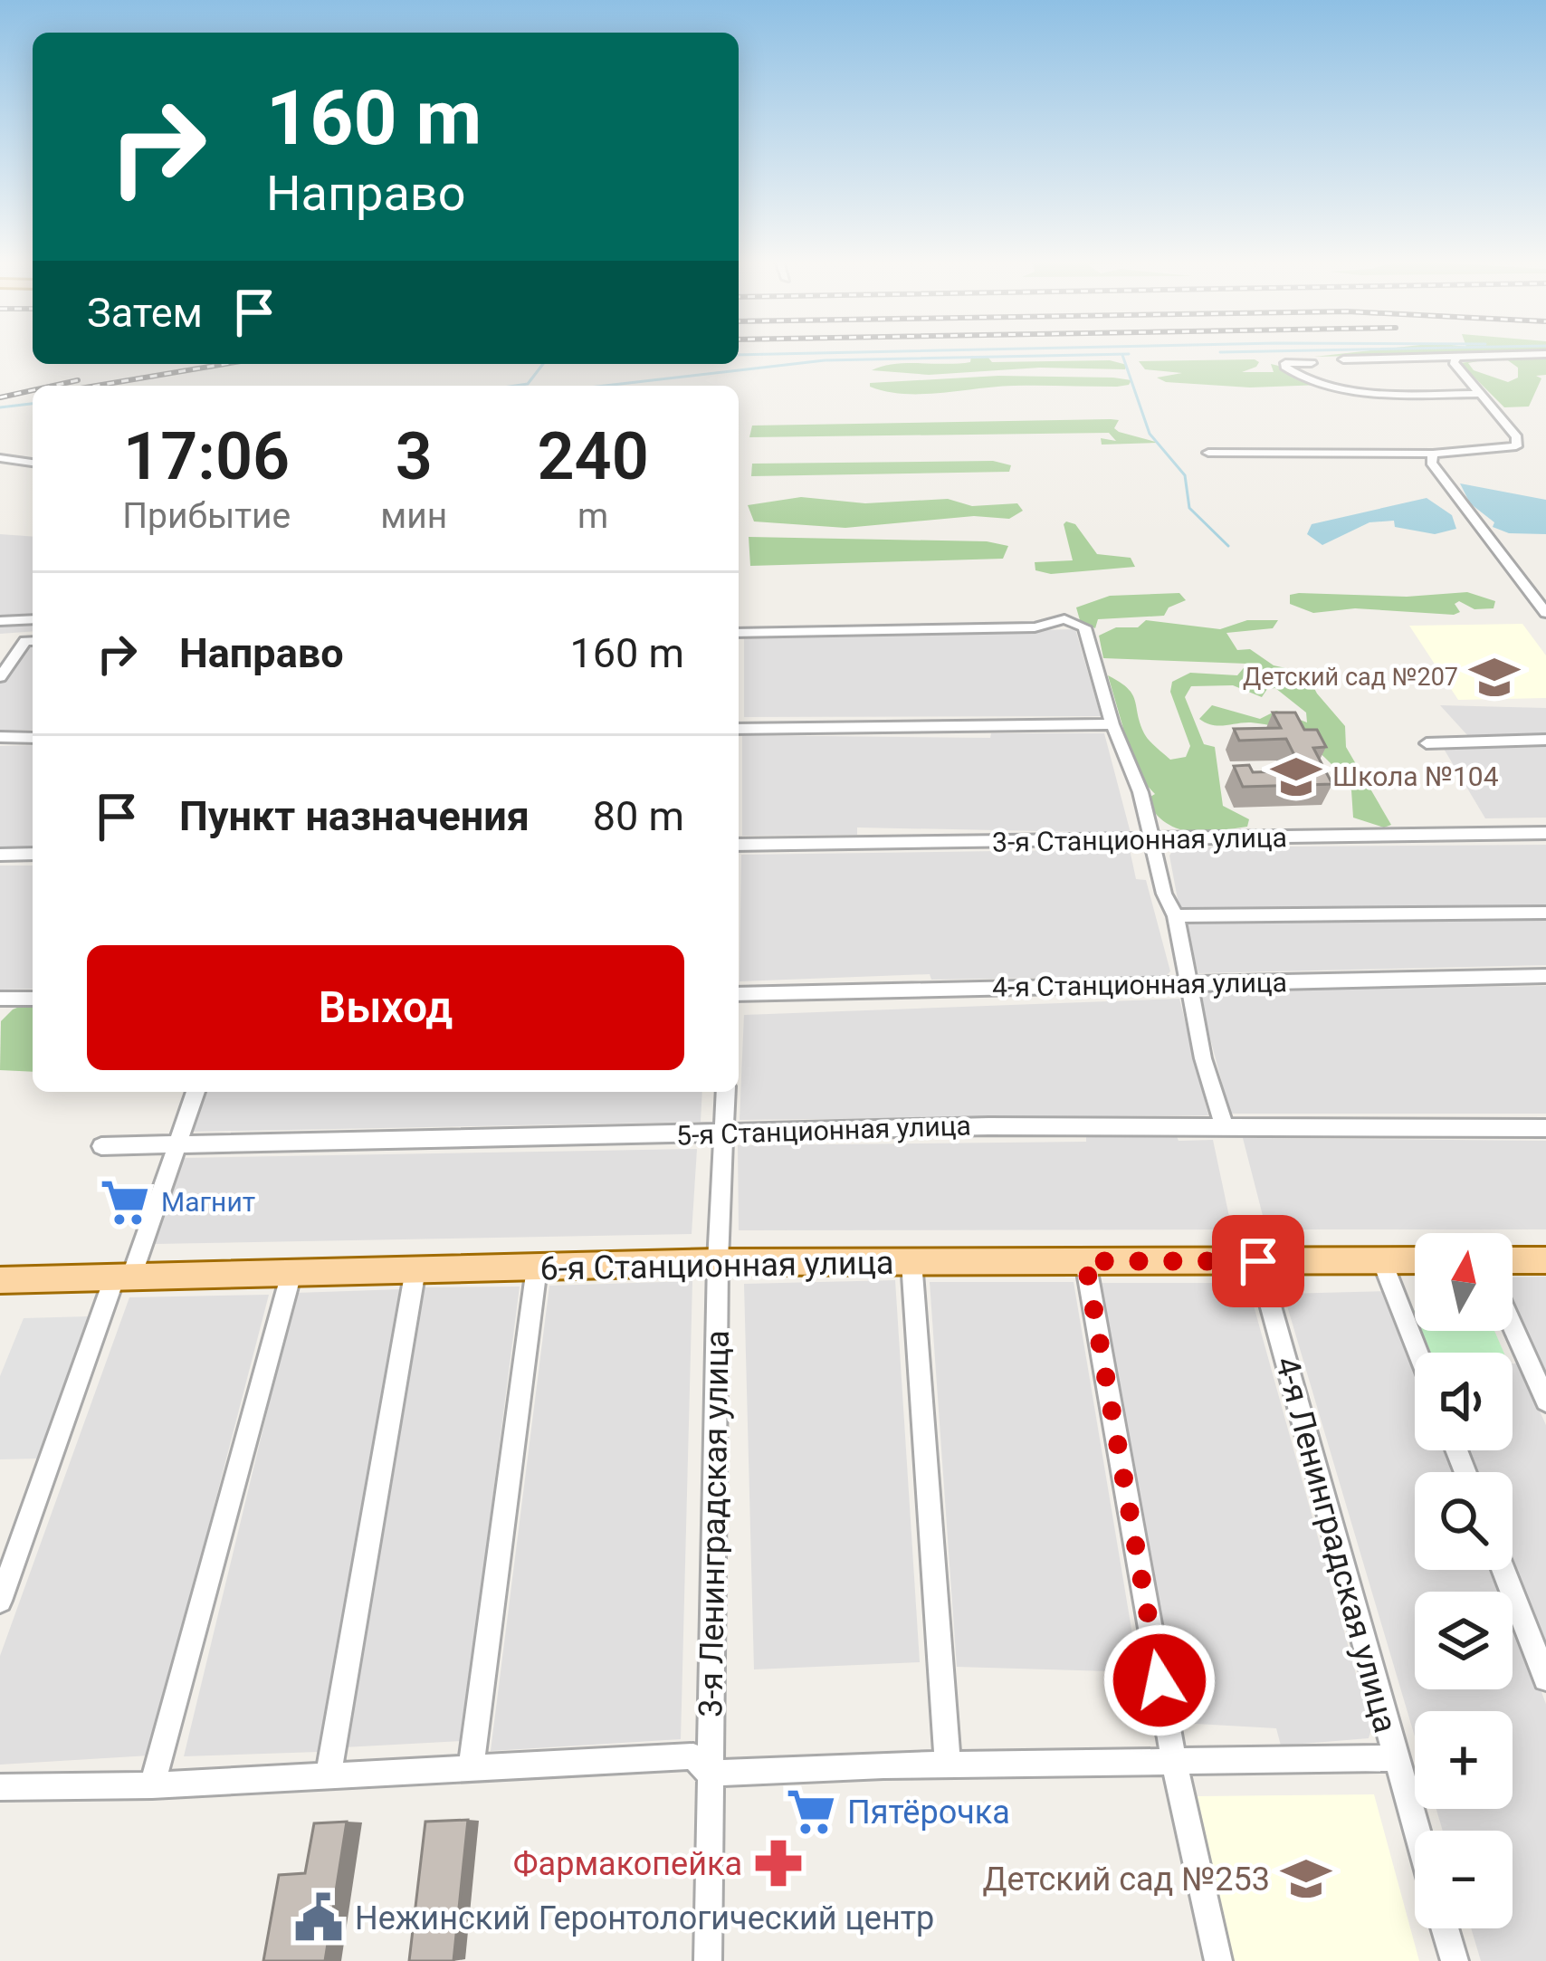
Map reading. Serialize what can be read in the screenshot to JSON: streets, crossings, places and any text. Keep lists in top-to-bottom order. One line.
{"streets":{"main road":["6-я Станционная улица"],"street":["3-я Станционная улица","4-я Станционная улица","5-я Станционная улица","3-я Ленинградская улица","4-я Ленинградская улица"]},"crossings":[["5-я Станционная улица","3-я Ленинградская улица"],["6-я Станционная улица","3-я Ленинградская улица"],["6-я Станционная улица","4-я Ленинградская улица"]],"places":{"school or university":["Детский сад №207","Школа №104","Детский сад №253"],"supermarket":["Магнит","Пятёрочка"],"pharmacy":["Фармакопейка"],"public building":["Нежинский Геронтологический центр"]},"north":"top","page":{"turn":["160 m","Направо"],"then":"Затем","eta":["17:06","Прибытие","3","мин","240","m"],"list":[{"name":"Направо","value":"160 m"},{"name":"Пункт назначения","value":"80 m"}],"buttons":"Выход","map_buttons":["+","−"]}}
